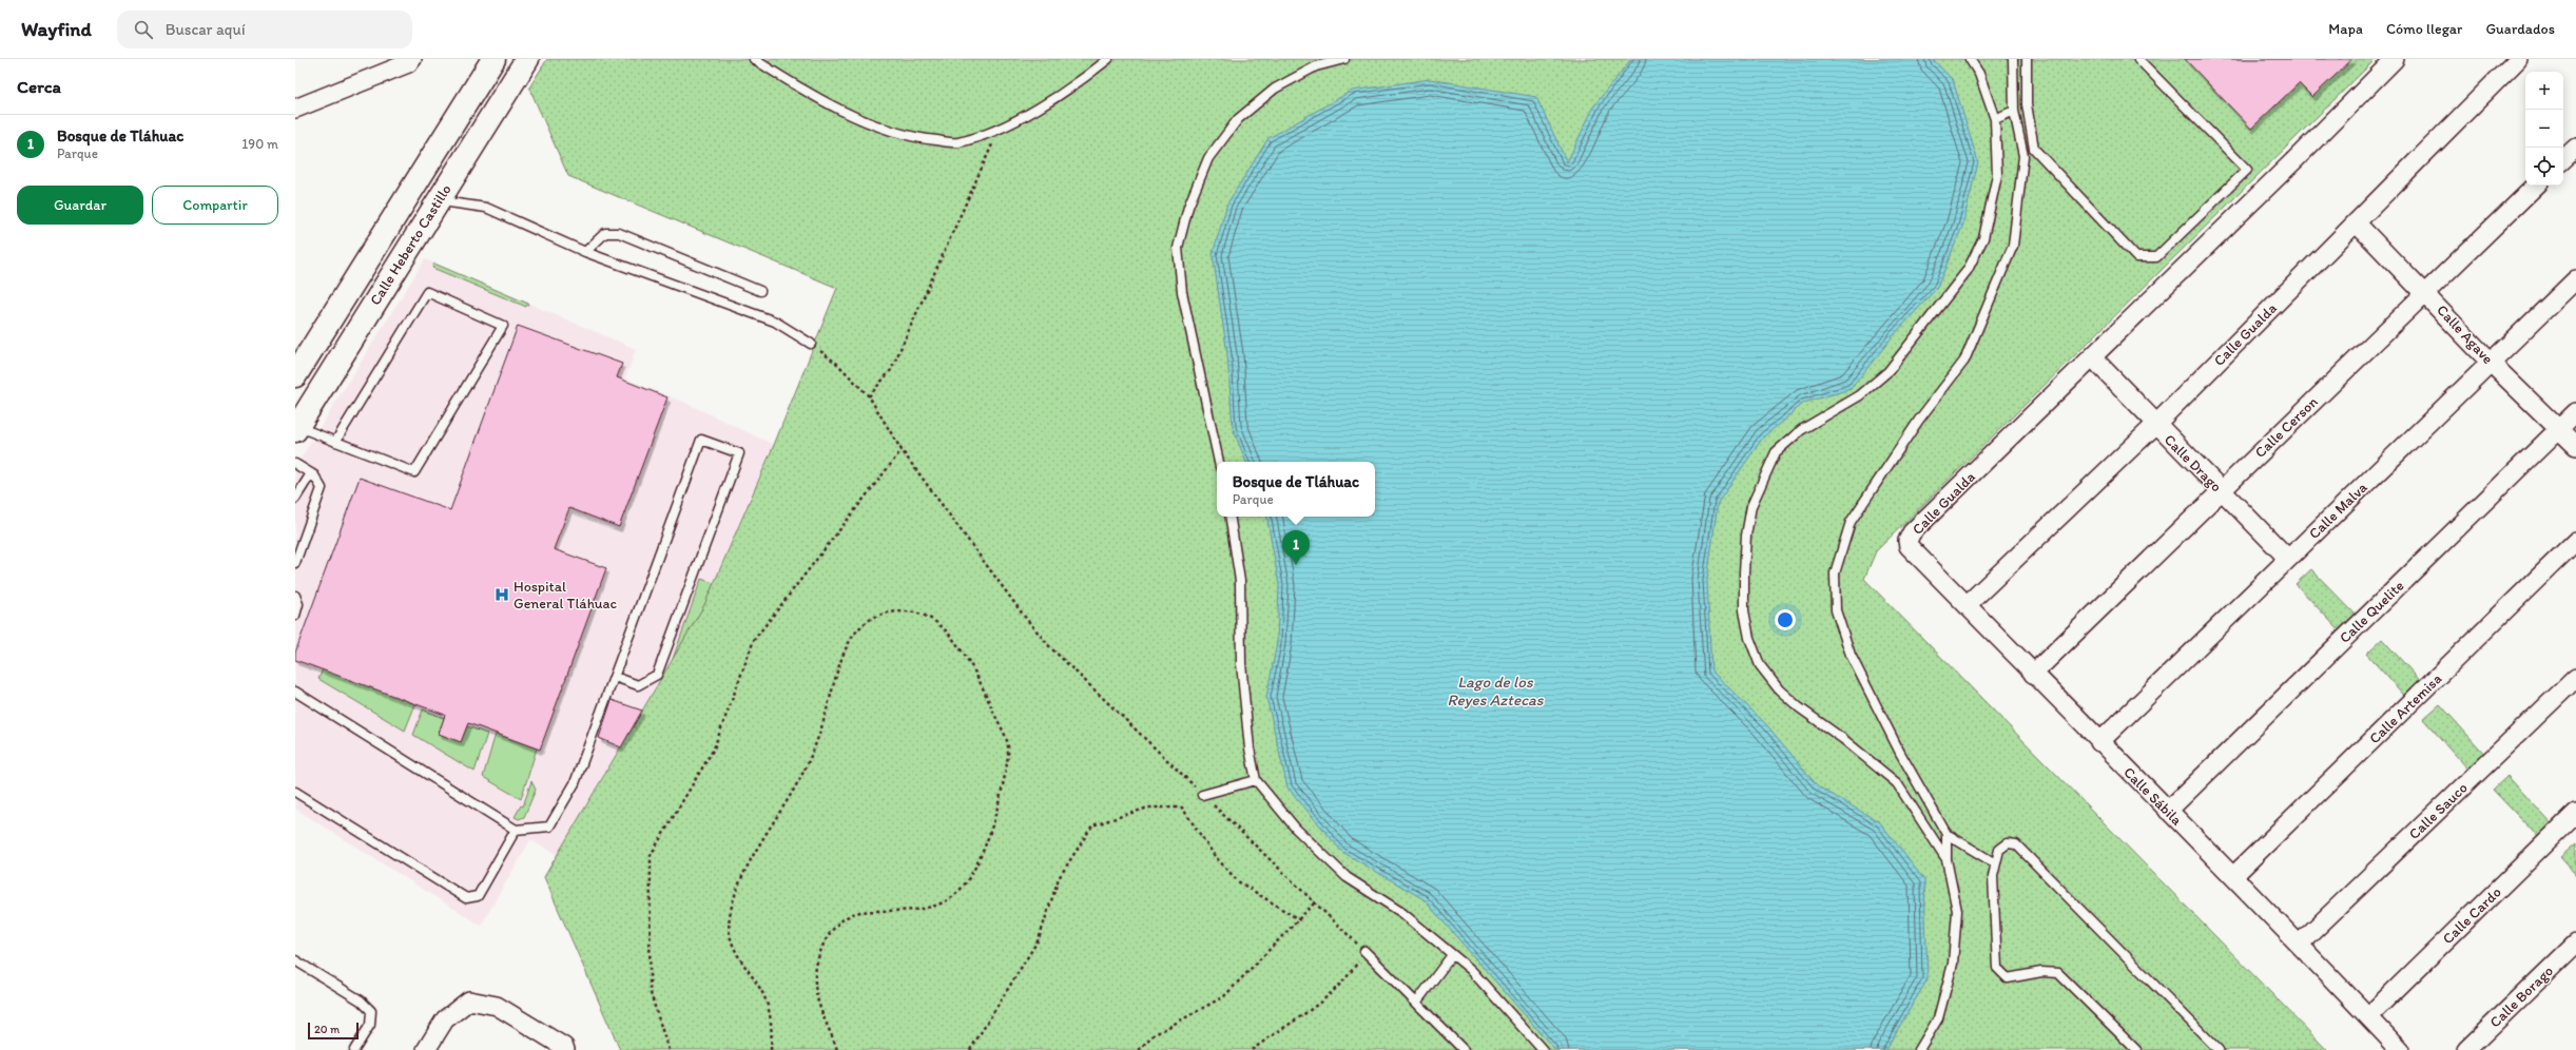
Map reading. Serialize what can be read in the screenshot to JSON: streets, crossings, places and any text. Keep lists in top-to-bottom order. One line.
{"streets":{"main road":["Calle Heberto Castillo"],"street":["Calle Gualda","Calle Agave","Calle Cerson","Calle Drago","Calle Malva","Calle Quelite","Calle Artemisa","Calle Sábila","Calle Sauco","Calle Cardo","Calle Borago"]},"crossings":[["Calle Gualda","Calle Agave"],["Calle Gualda","Calle Drago"],["Calle Gualda","Calle Sábila"],["Calle Agave","Calle Cerson"],["Calle Agave","Calle Malva"],["Calle Agave","Calle Quelite"],["Calle Cerson","Calle Drago"],["Calle Cerson","Calle Sábila"],["Calle Drago","Calle Malva"],["Calle Malva","Calle Sábila"],["Calle Quelite","Calle Sábila"],["Calle Artemisa","Calle Sábila"],["Calle Sábila","Calle Sauco"],["Calle Sábila","Calle Cardo"]],"water":["Lago de los Reyes Aztecas"],"places":{"hospital":["Hospital General Tláhuac"]},"scale_bar":"20 m","page":{"header":"Wayfind","search":"Buscar aquí","nav":["Mapa","Cómo llegar","Guardados"],"heading":"Cerca","map_buttons":["+","−"],"list":[{"mark":"1","name":"Bosque de Tláhuac","note":"Parque","value":"190 m"}],"buttons":["Guardar","Compartir"],"popup":["Bosque de Tláhuac","Parque"],"pins":"1","scale":"20 m"}}
